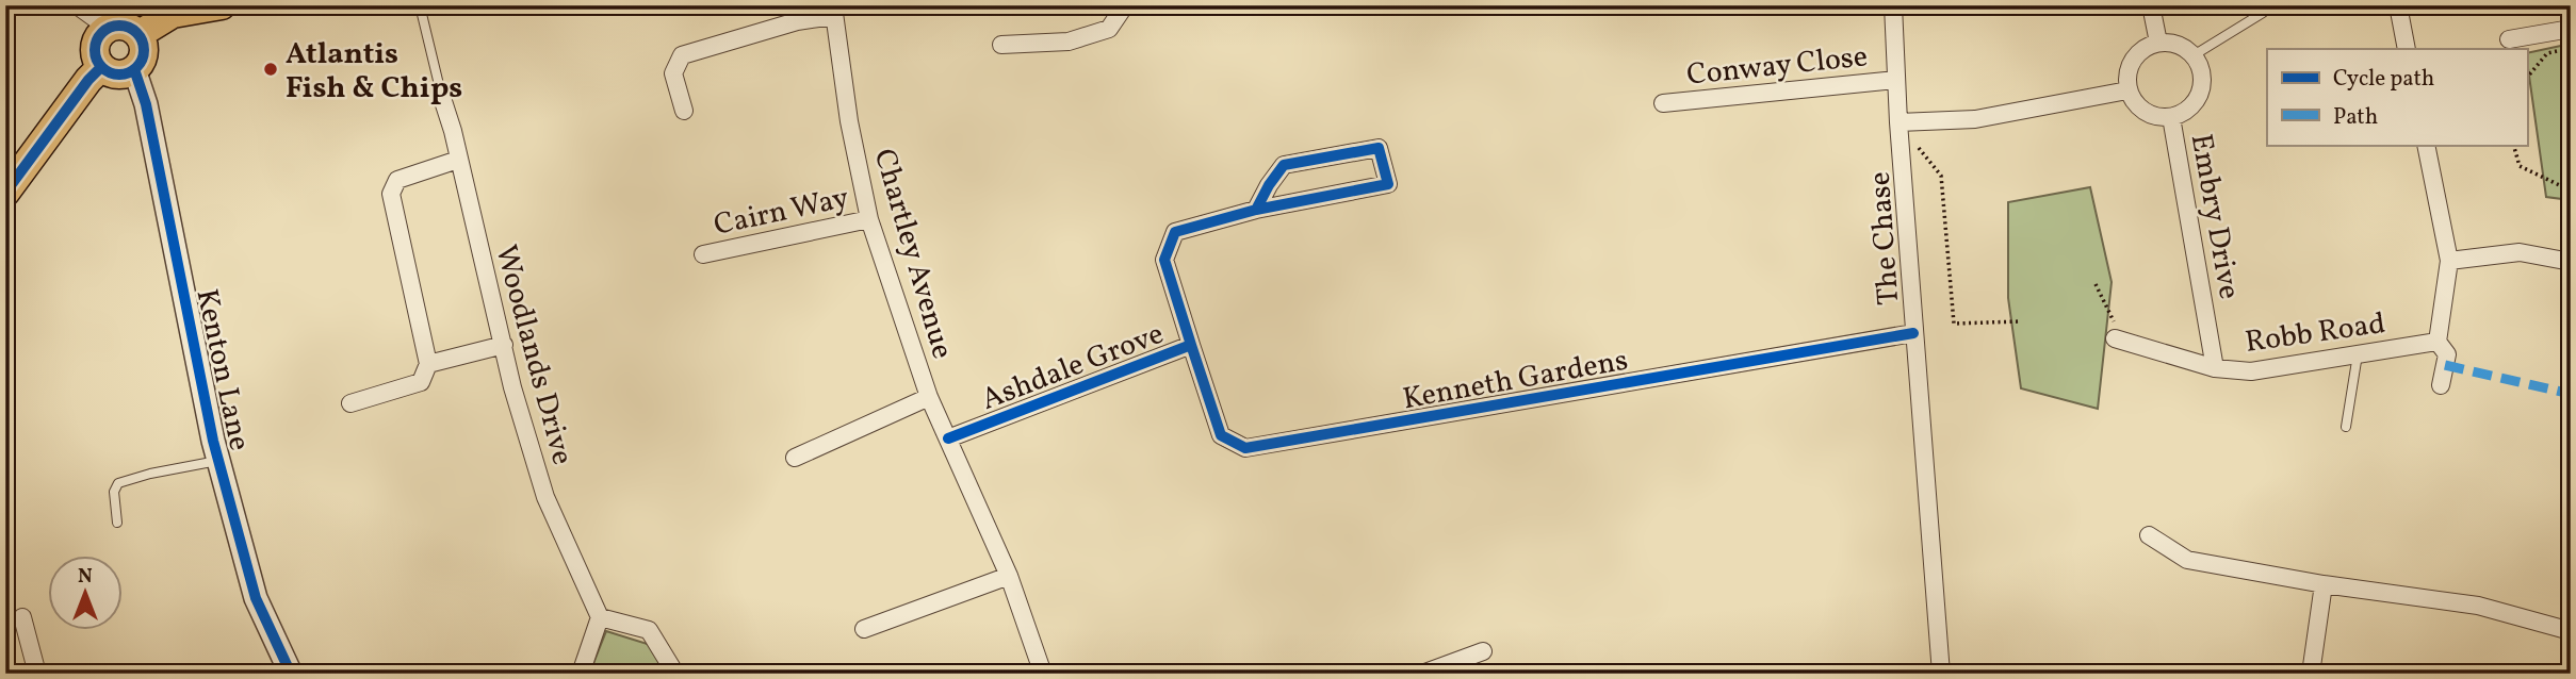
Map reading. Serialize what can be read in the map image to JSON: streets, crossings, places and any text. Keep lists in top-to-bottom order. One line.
{"streets":{"street":["Conway Close","Cairn Way","Embry Drive","The Chase","Chartley Avenue","Robb Road","Woodlands Drive","Ashdale Grove","Kenton Lane","Kenneth Gardens"]},"crossings":[["Conway Close","The Chase"],["Cairn Way","Chartley Avenue"],["Embry Drive","Robb Road"],["The Chase","Kenneth Gardens"],["Chartley Avenue","Ashdale Grove"],["Ashdale Grove","Kenneth Gardens"]],"places":["Atlantis Fish & Chips"],"legend":["Cycle path","Path"],"north":"top"}
